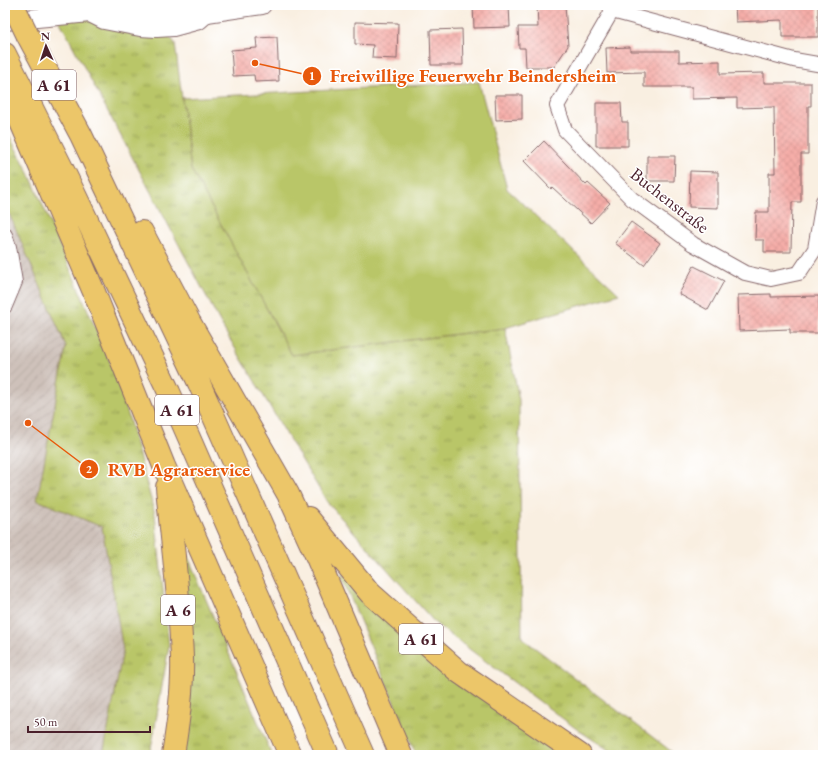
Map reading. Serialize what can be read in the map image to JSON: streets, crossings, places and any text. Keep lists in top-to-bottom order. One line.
{"streets":{"highway":["A 61","A 6"],"street":["Buchenstraße"]},"places":["Freiwillige Feuerwehr Beindersheim","RVB Agrarservice"],"scale_bar":"50 m","north":"top"}
